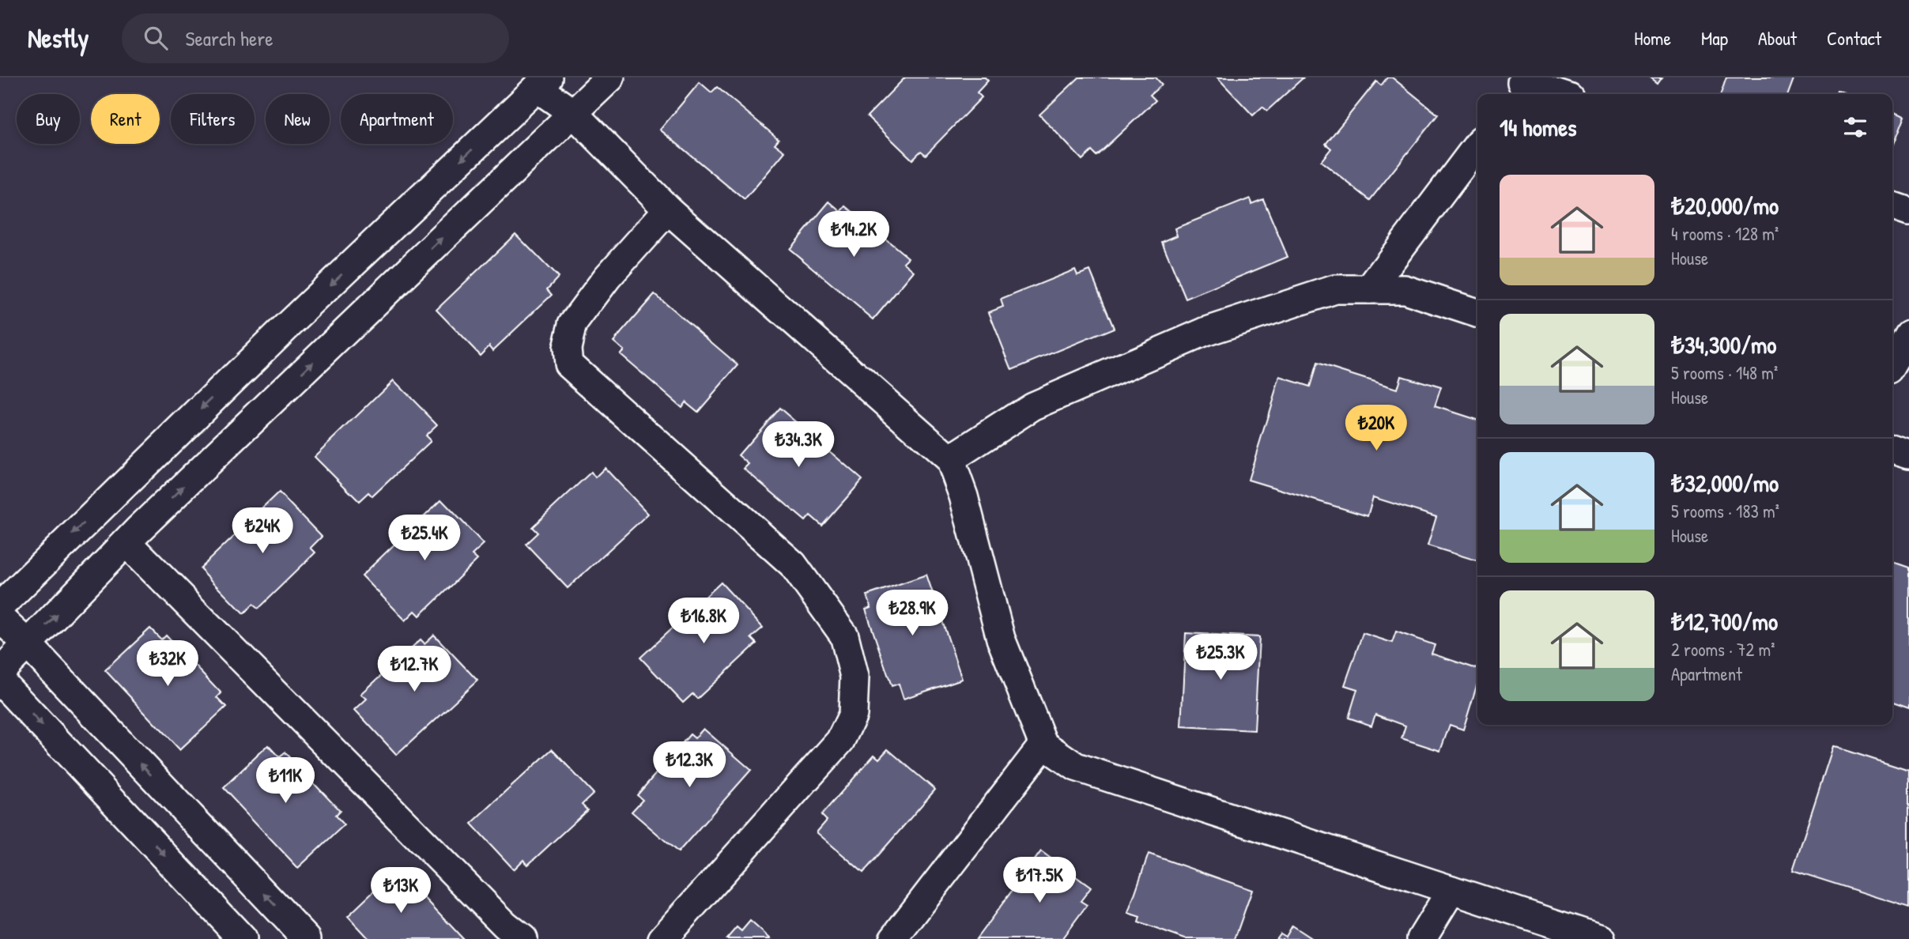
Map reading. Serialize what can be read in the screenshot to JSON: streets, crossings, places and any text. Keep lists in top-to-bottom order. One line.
{"page":{"header":"Nestly","search":"Search here","nav":["Home","Map","About","Contact"],"chip":["Buy","Rent","Filters","New","Apartment"],"heading":"14 homes","list":[{"name":"₺20,000/mo","note":"4 rooms · 128 m² · House"},{"name":"₺34,300/mo","note":"5 rooms · 148 m² · House"},{"name":"₺32,000/mo","note":"5 rooms · 183 m² · House"},{"name":"₺12,700/mo","note":"2 rooms · 72 m² · Apartment"}],"price":["₺14.2K","₺20K","₺34.3K","₺24K","₺25.4K","₺28.9K","₺16.8K","₺25.3K","₺32K","₺12.7K","₺12.3K","₺11K","₺17.5K","₺13K"]}}
